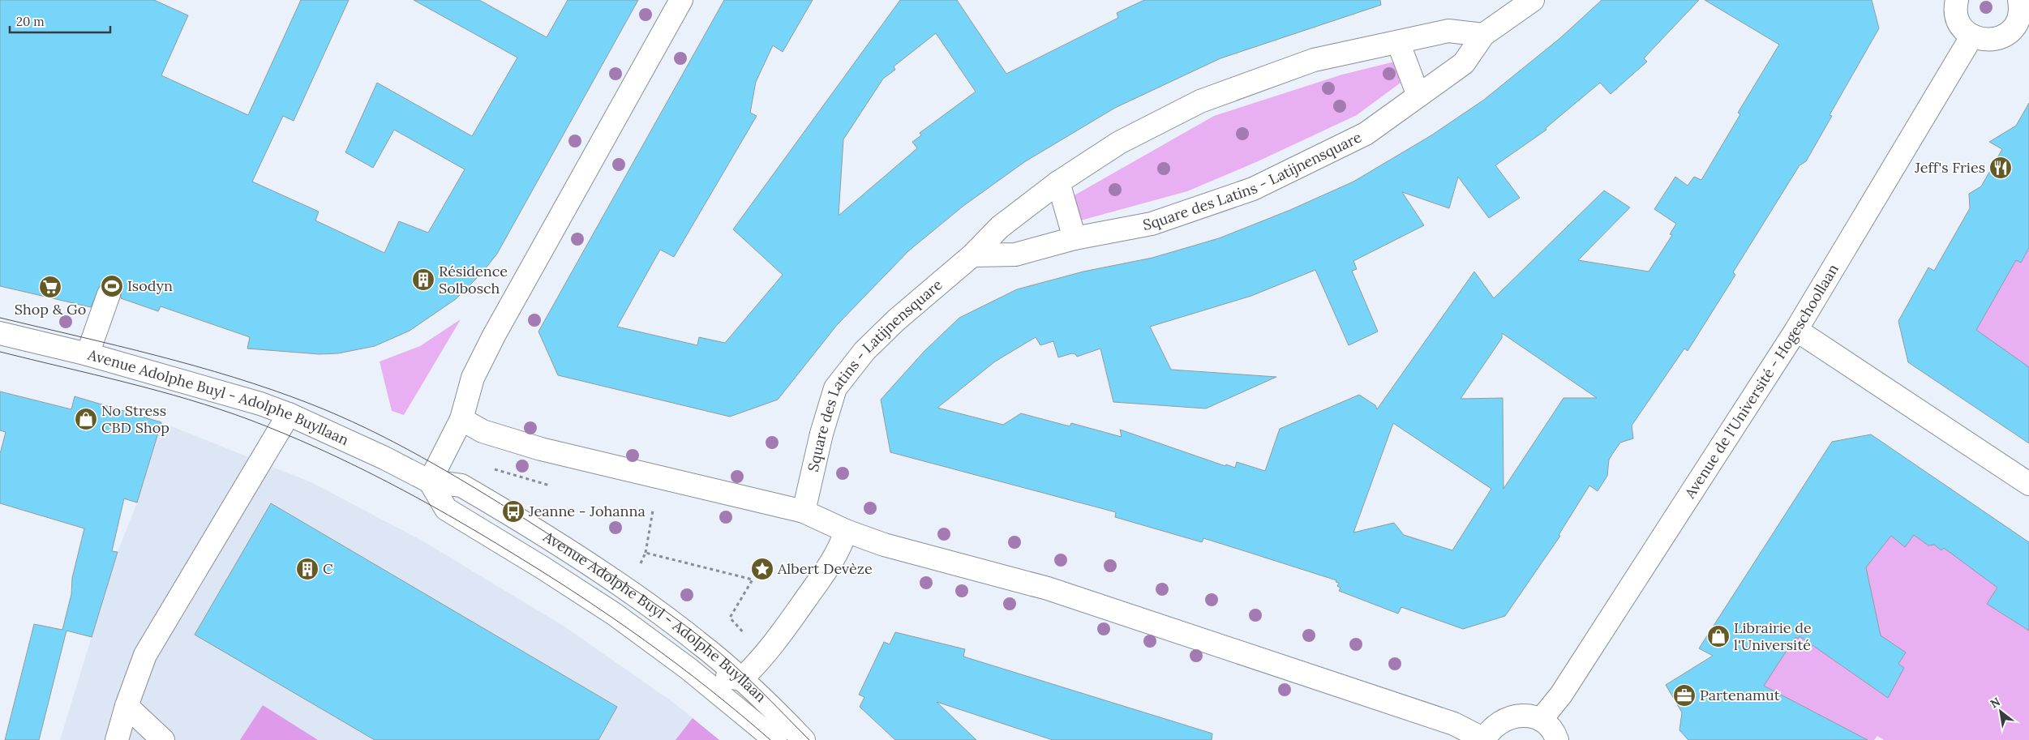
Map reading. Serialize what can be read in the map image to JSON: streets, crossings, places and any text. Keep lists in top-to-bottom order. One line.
{"streets":{"street":["Square des Latins - Latijnensquare","Avenue de l'Université - Hogeschoollaan","Avenue Adolphe Buyl - Adolphe Buyllaan"]},"places":{"restaurant":["Jeff's Fries"],"building":["Résidence Solbosch","C"],"sports":["Isodyn"],"supermarket":["Shop & Go"],"shop":["No Stress CBD Shop","Librairie de l'Université"],"bus stop":["Jeanne - Johanna"],"place":["Albert Devèze"],"office":["Partenamut"]},"scale_bar":"20 m","north":"top left"}
